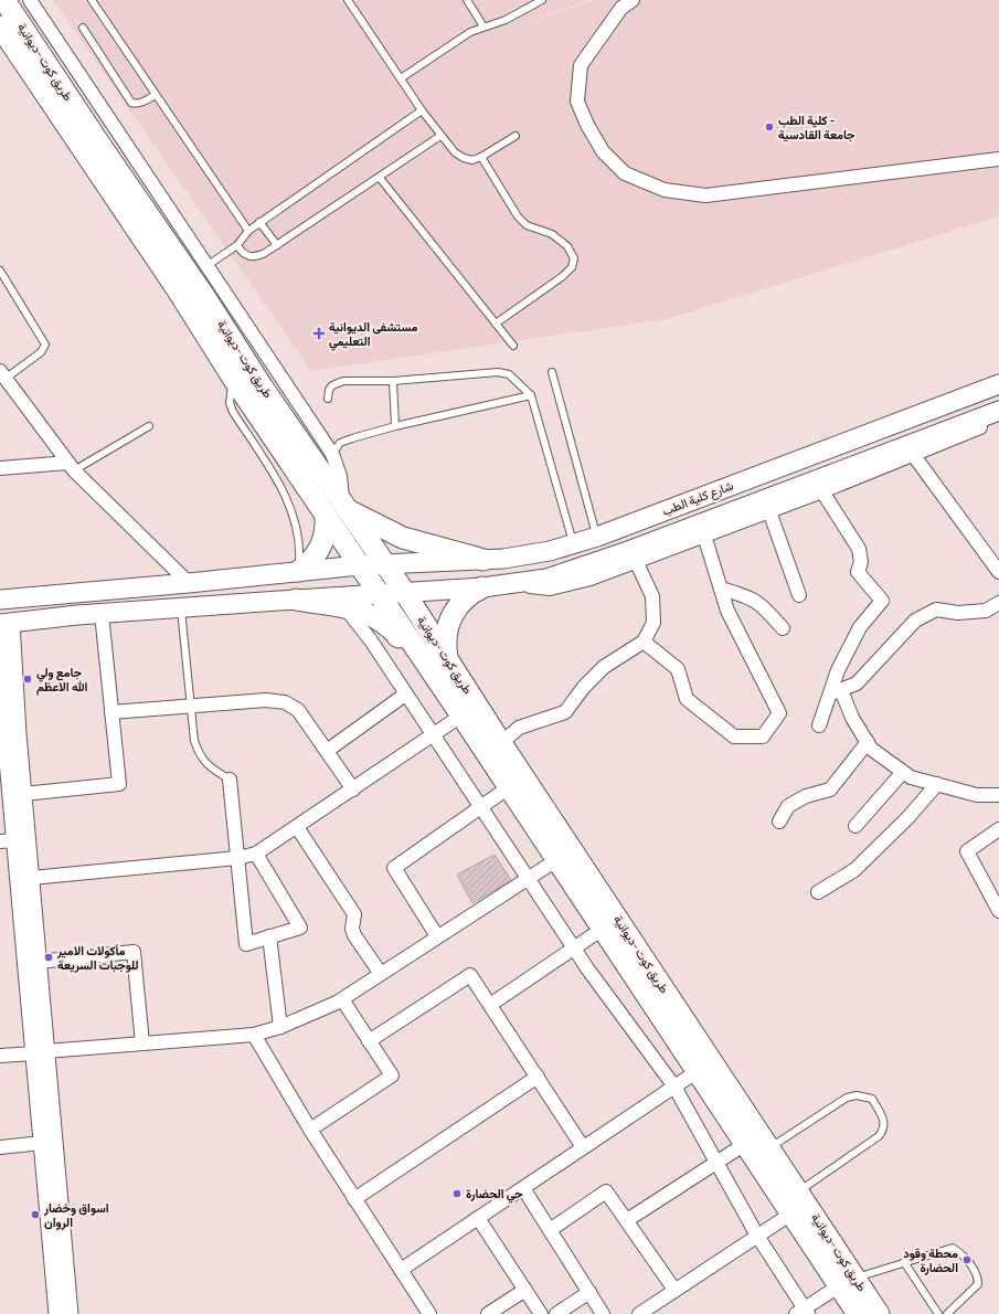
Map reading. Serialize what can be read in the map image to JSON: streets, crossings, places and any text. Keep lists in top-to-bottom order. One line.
{"streets":{"main road":["طريق كوت -ديوانية","شارع كلية الطب"]},"crossings":[["طريق كوت -ديوانية","شارع كلية الطب"]],"places":{"other":["كلية الطب - جامعة القادسية","جامع ولي الله الاعظم","مأكولات الامير للوجبات السريعة","حي الحضارة","اسواق وخضار الروان","محطة وقود الحضارة"],"health":["مستشفى الديوانية التعليمي"]}}
